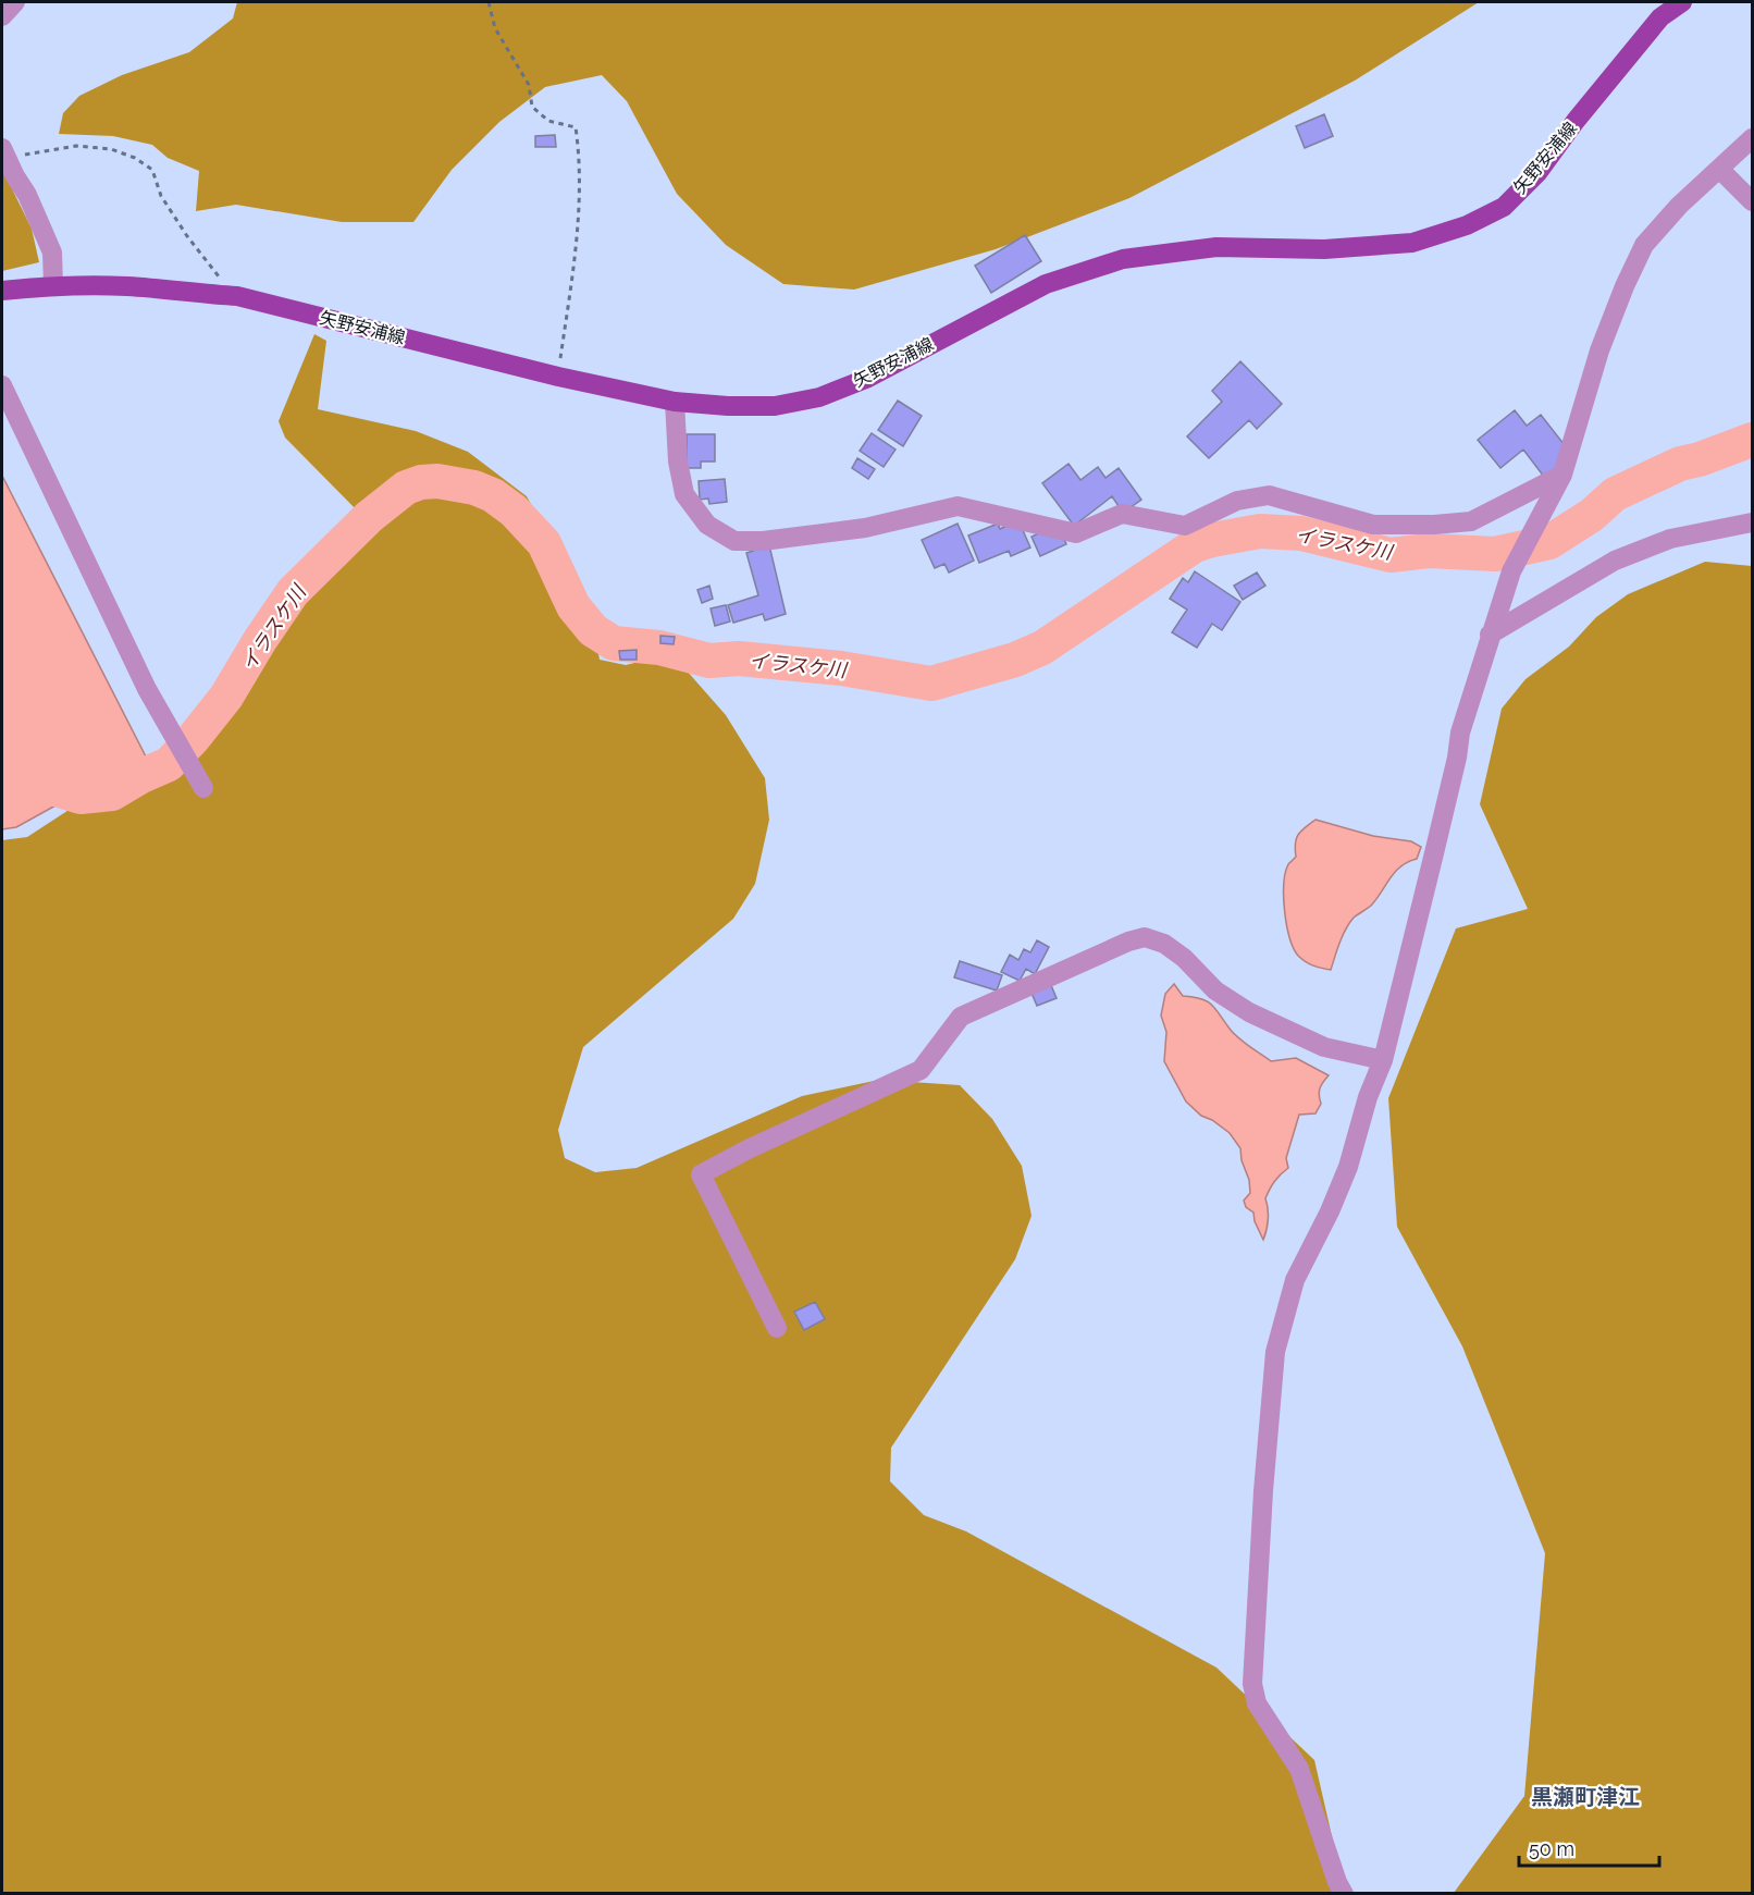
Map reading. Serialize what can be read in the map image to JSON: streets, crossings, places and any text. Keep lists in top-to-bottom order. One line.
{"streets":{"main road":["矢野安浦線"]},"districts":["黒瀬町津江"],"water":["イラスケ川"],"scale_bar":"50 m"}
